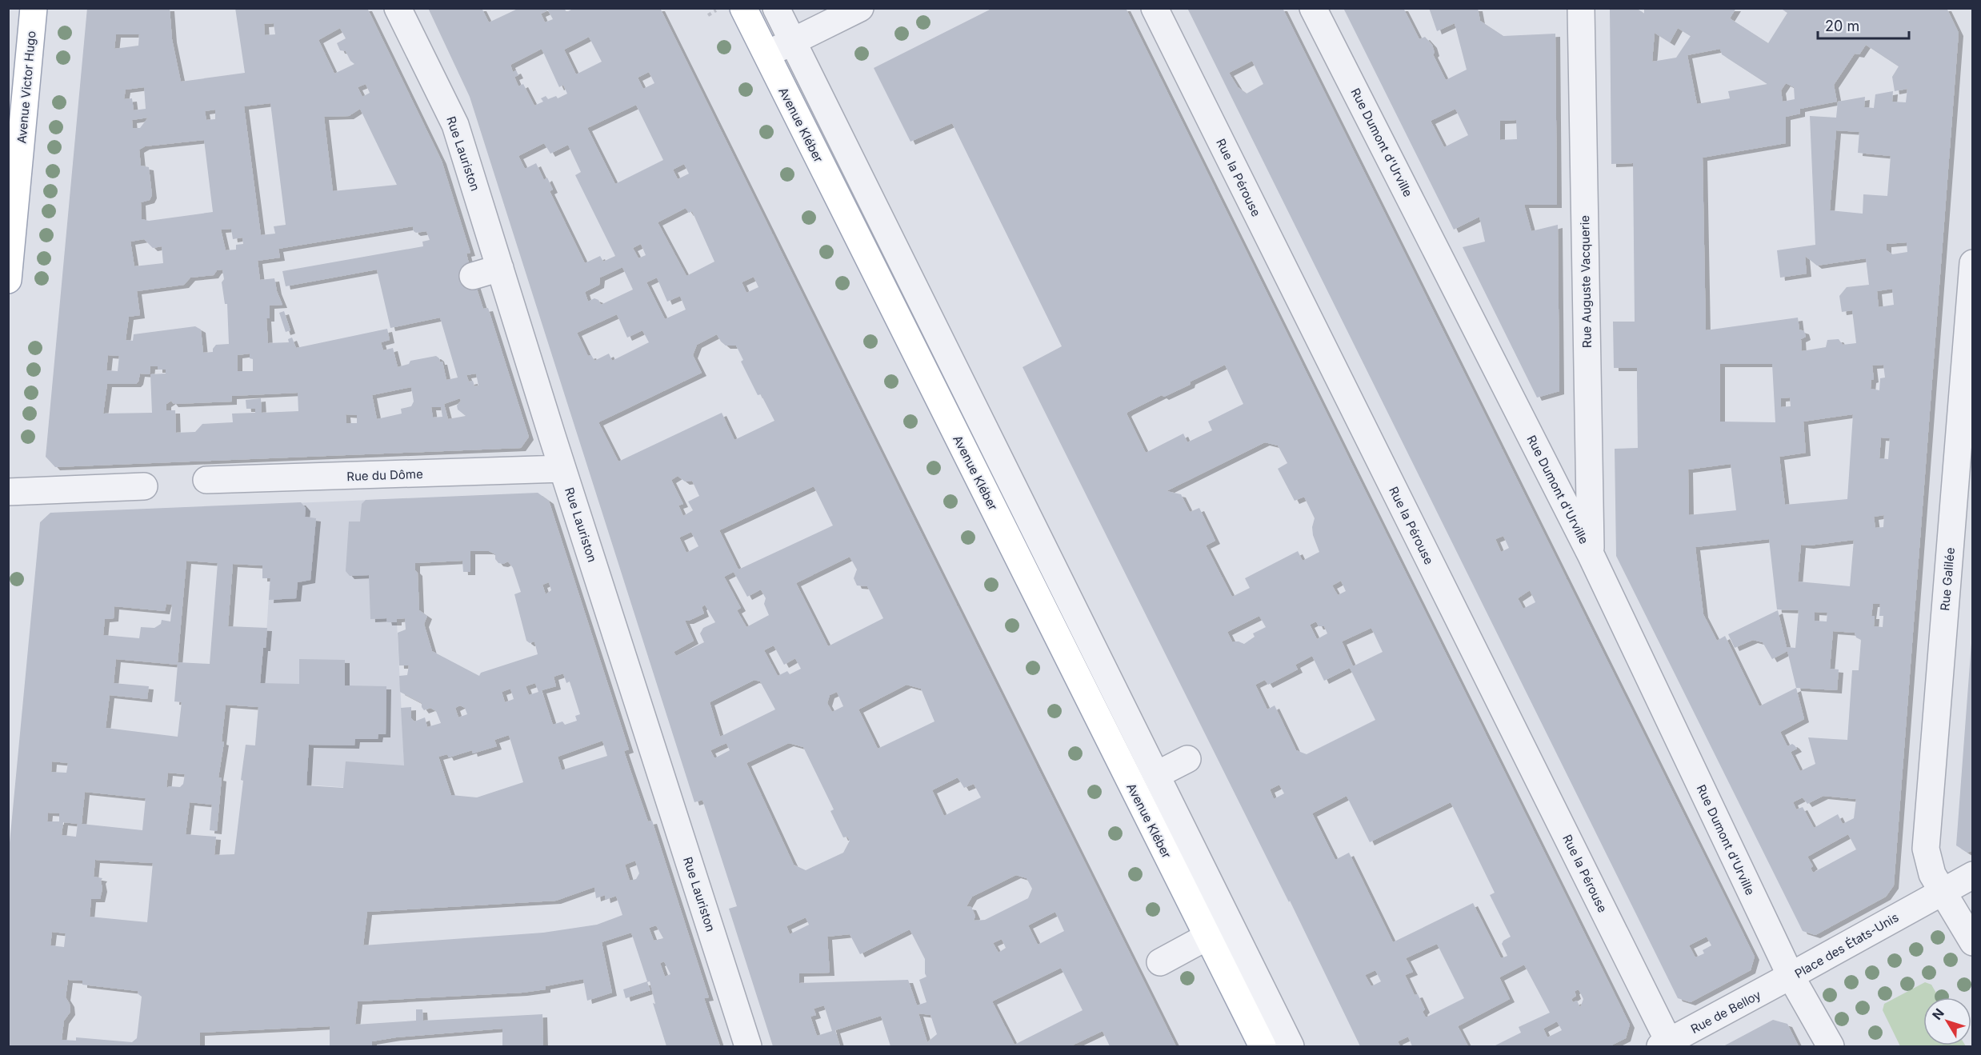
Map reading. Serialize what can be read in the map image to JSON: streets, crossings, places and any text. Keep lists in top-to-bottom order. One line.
{"streets":{"main road":["Avenue Victor Hugo","Avenue Kléber"],"street":["Rue Dumont d'Urville","Rue Lauriston","Rue la Pérouse","Rue Auguste Vacquerie","Rue du Dôme","Rue Galilée","Place des États-Unis","Rue de Belloy"]},"crossings":[["Rue Dumont d'Urville","Rue Auguste Vacquerie"],["Rue Dumont d'Urville","Place des États-Unis"],["Rue Dumont d'Urville","Rue de Belloy"],["Rue Lauriston","Rue du Dôme"],["Rue la Pérouse","Rue de Belloy"],["Rue Galilée","Place des États-Unis"],["Place des États-Unis","Rue de Belloy"]],"scale_bar":"20 m","north":"top left"}
